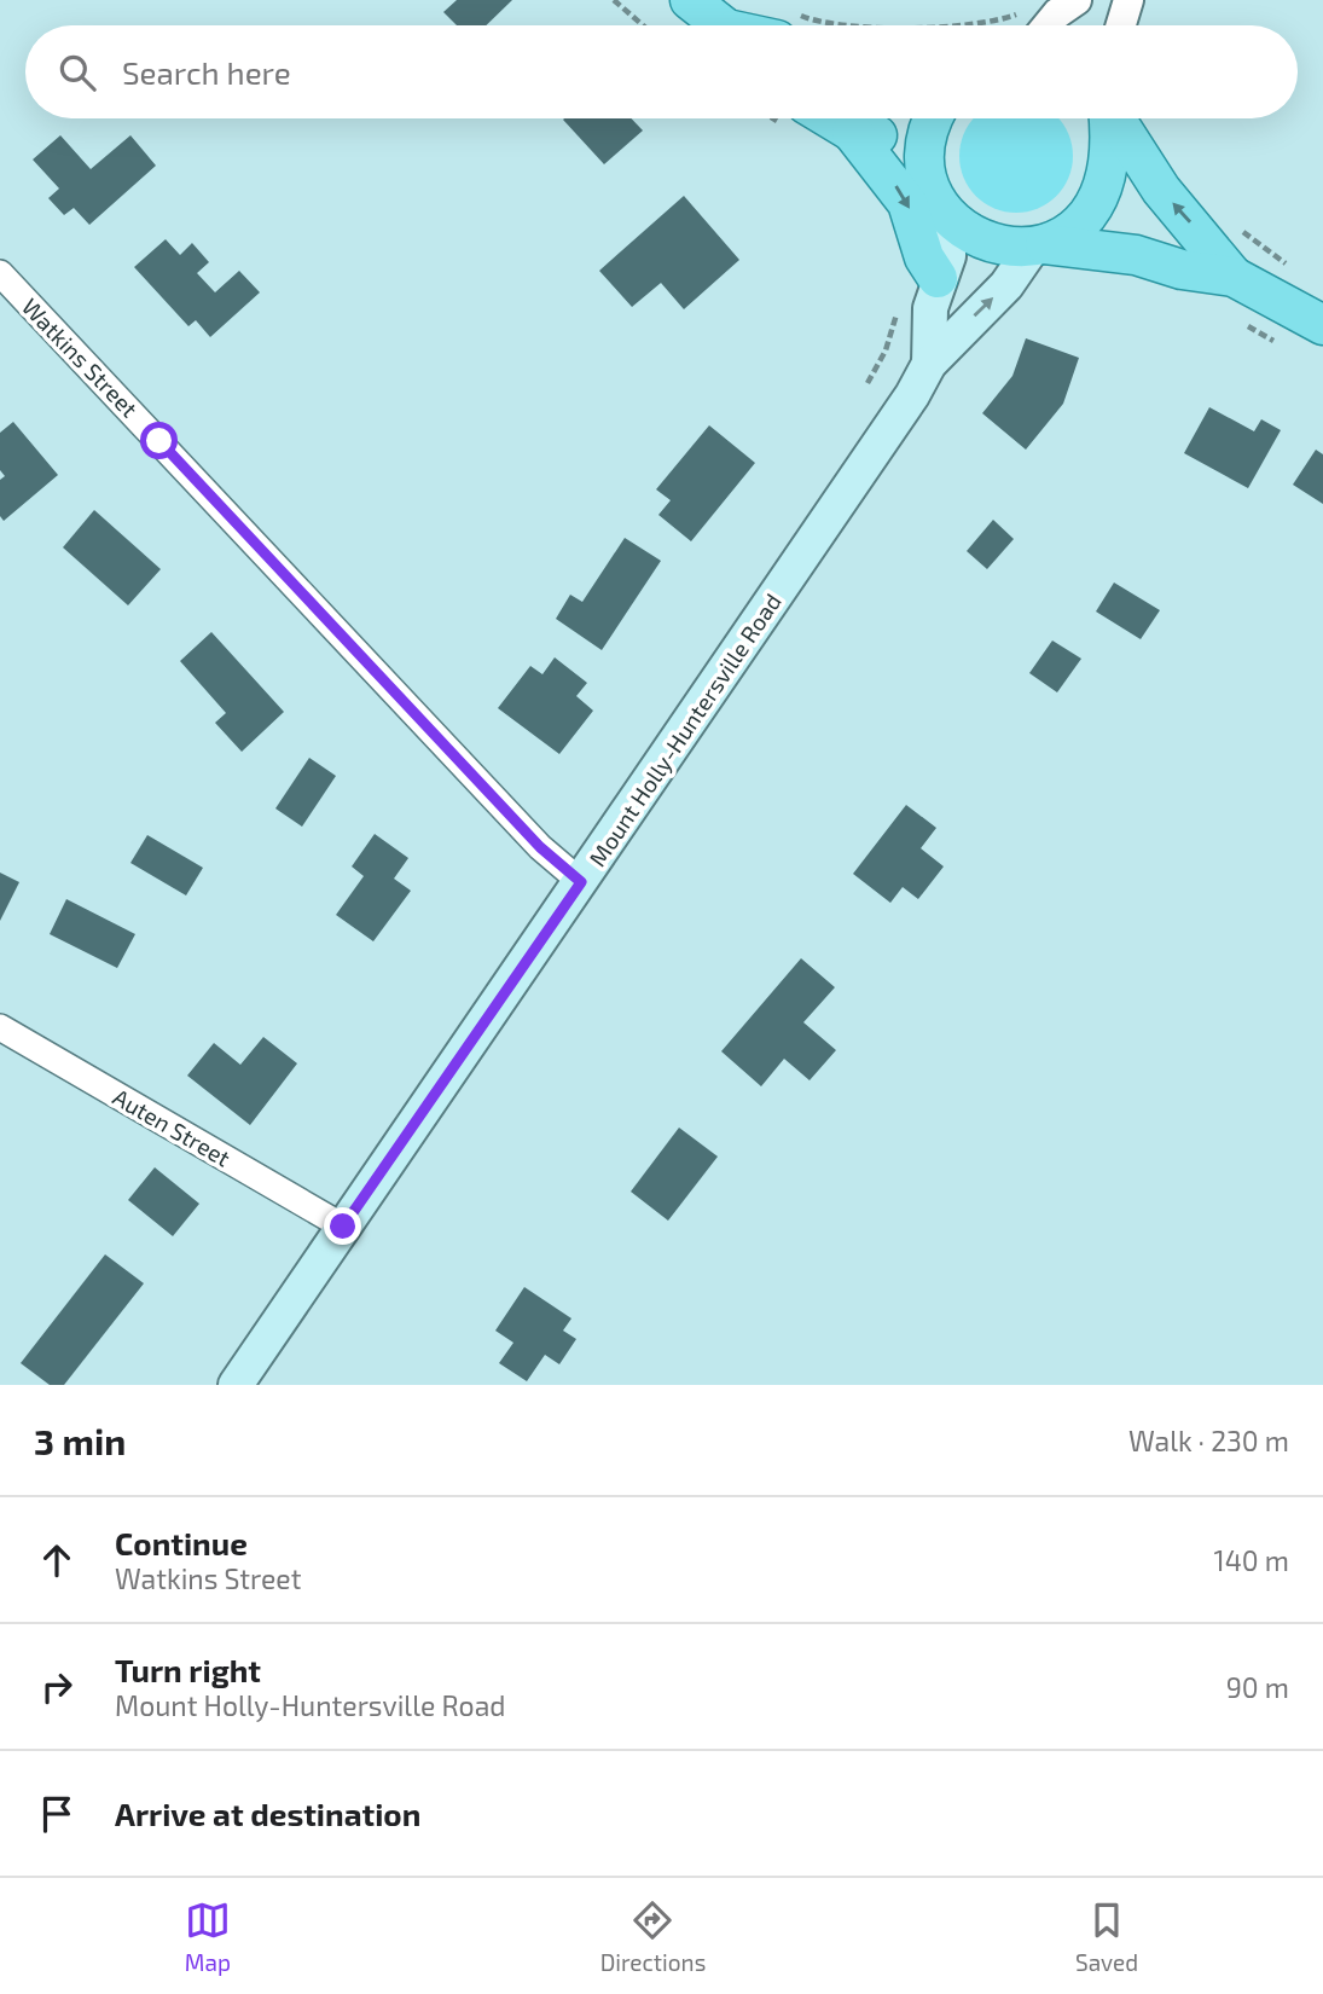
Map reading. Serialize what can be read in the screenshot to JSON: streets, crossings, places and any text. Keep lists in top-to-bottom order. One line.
{"streets":{"main road":["Mount Holly-Huntersville Road"],"street":["Watkins Street","Auten Street"]},"crossings":[["Watkins Street","Mount Holly-Huntersville Road"],["Mount Holly-Huntersville Road","Auten Street"]],"page":{"search":"Search here","heading":["3 min","Walk · 230 m"],"list":[["Continue","Watkins Street","140 m"],["Turn right","Mount Holly-Huntersville Road","90 m"],"Arrive at destination"],"nav":["Map","Directions","Saved"]}}
